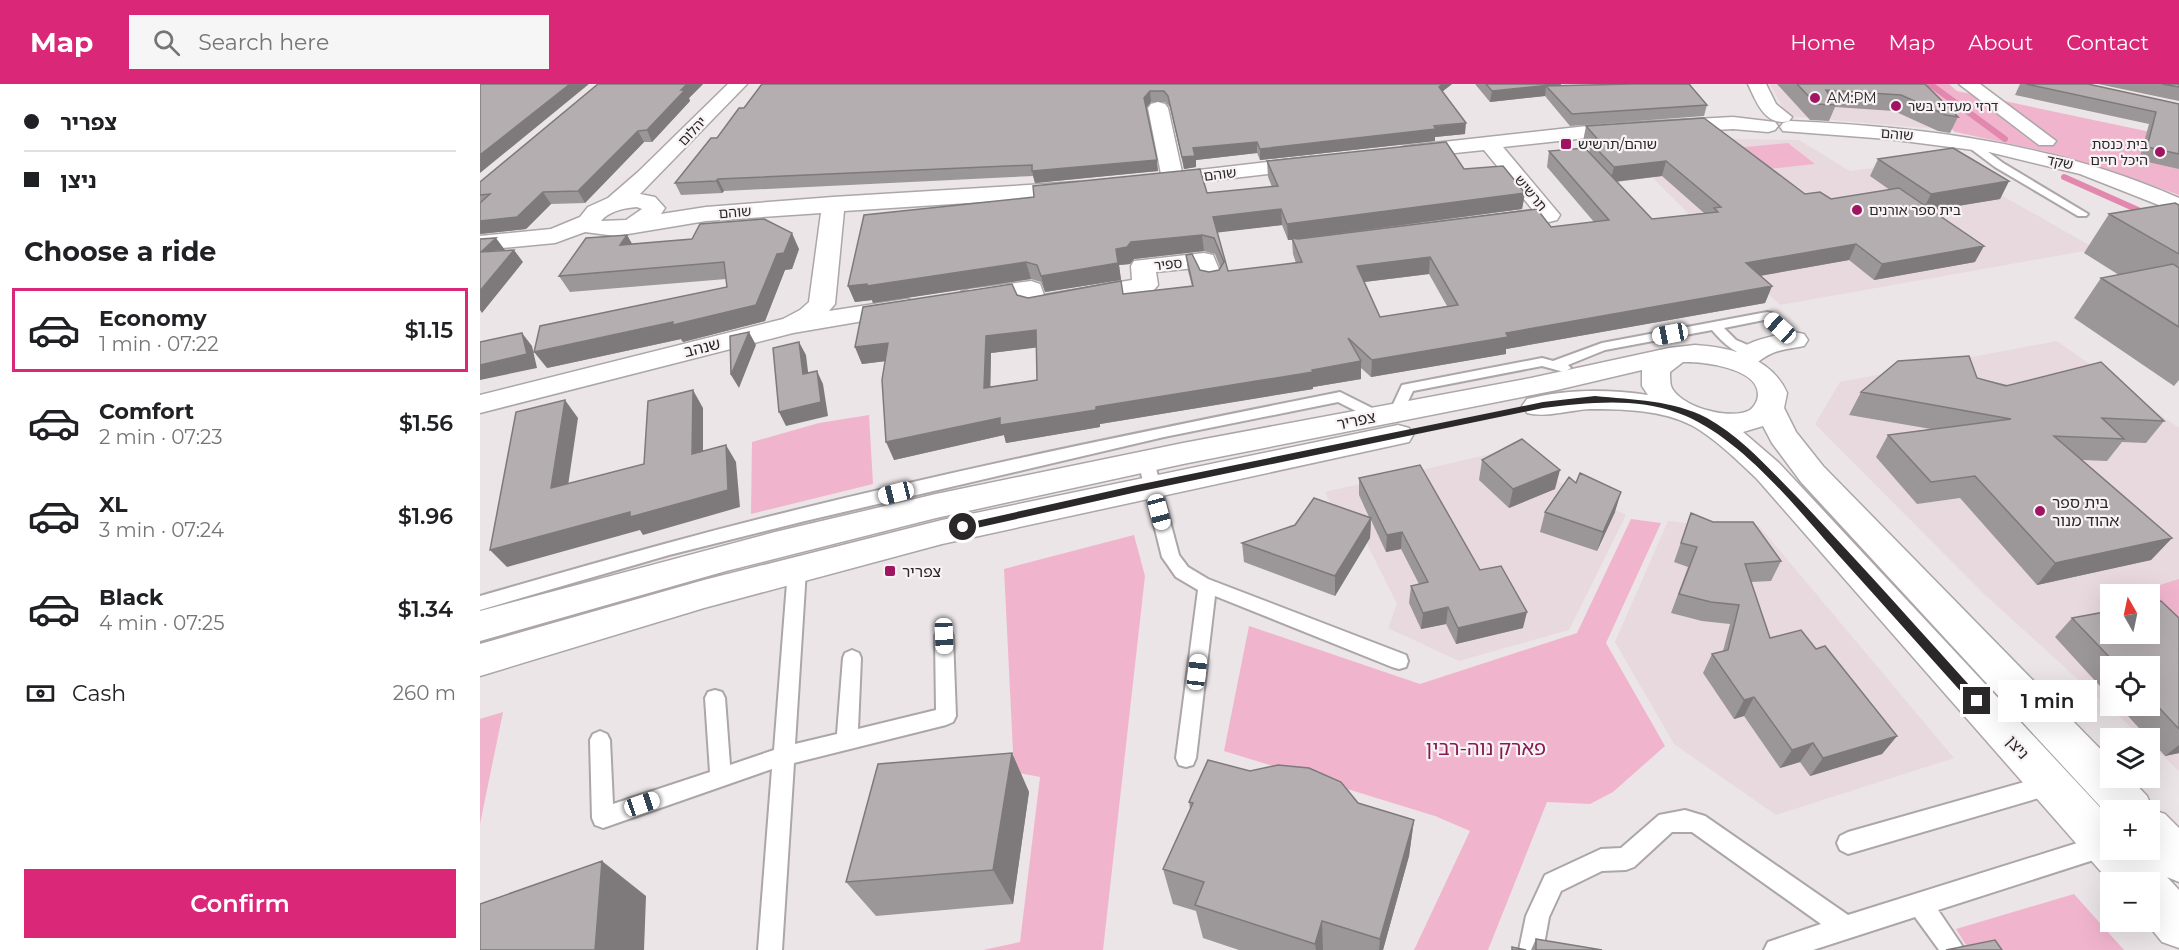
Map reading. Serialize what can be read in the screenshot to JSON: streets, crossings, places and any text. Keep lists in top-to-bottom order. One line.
{"streets":{"street":["יהלום","שוהם","שקד","תרשיש","ספיר","שנהב","צפריר","ניצן"]},"crossings":[["יהלום","שוהם"],["שוהם","שקד"],["שוהם","תרשיש"],["שוהם","שנהב"],["ספיר","שנהב"],["צפריר","ניצן"]],"parks":["פארק נוה-רבין"],"places":{"other":["AM:PM","דרזי מעדני בשר","בית כנסת היכל חיים","בית ספר אורנים","בית ספר אהוד מנור"],"transit":["שוהם/תרשיש","צפריר"]},"north":"top","page":{"header":"Map","search":"Search here","nav":["Home","Map","About","Contact"],"banner":["צפריר","ניצן"],"heading":"Choose a ride","list":[{"name":"Economy","note":"1 min · 07:22","value":"$1.15"},{"name":"Comfort","note":"2 min · 07:23","value":"$1.56"},{"name":"XL","note":"3 min · 07:24","value":"$1.96"},{"name":"Black","note":"4 min · 07:25","value":"$1.34"}],"map_buttons":["+","−"],"pay":["Cash","260 m"],"bubble":"1 min","buttons":"Confirm"}}
